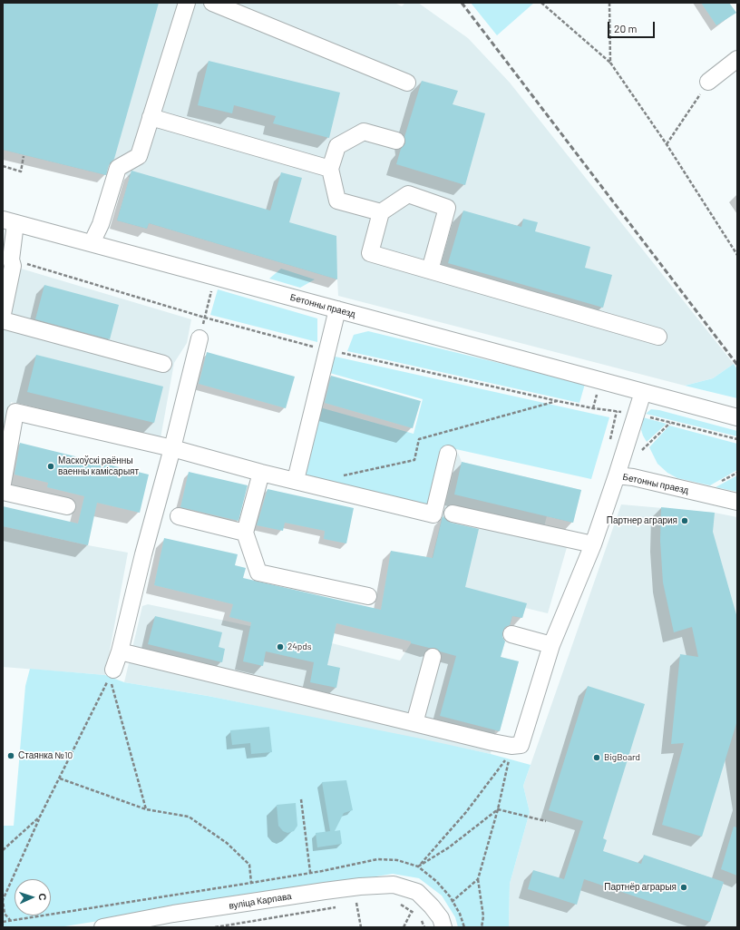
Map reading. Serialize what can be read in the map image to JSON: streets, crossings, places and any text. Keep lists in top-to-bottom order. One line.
{"streets":{"street":["Бетонны праезд","вуліца Карпава"]},"places":["Маскоўскі раённы ваенны камісарыят","Партнер агрария","24pds","Стаянка №10","BigBoard","Партнёр аграрыя"],"scale_bar":"20 m","north":"right"}
